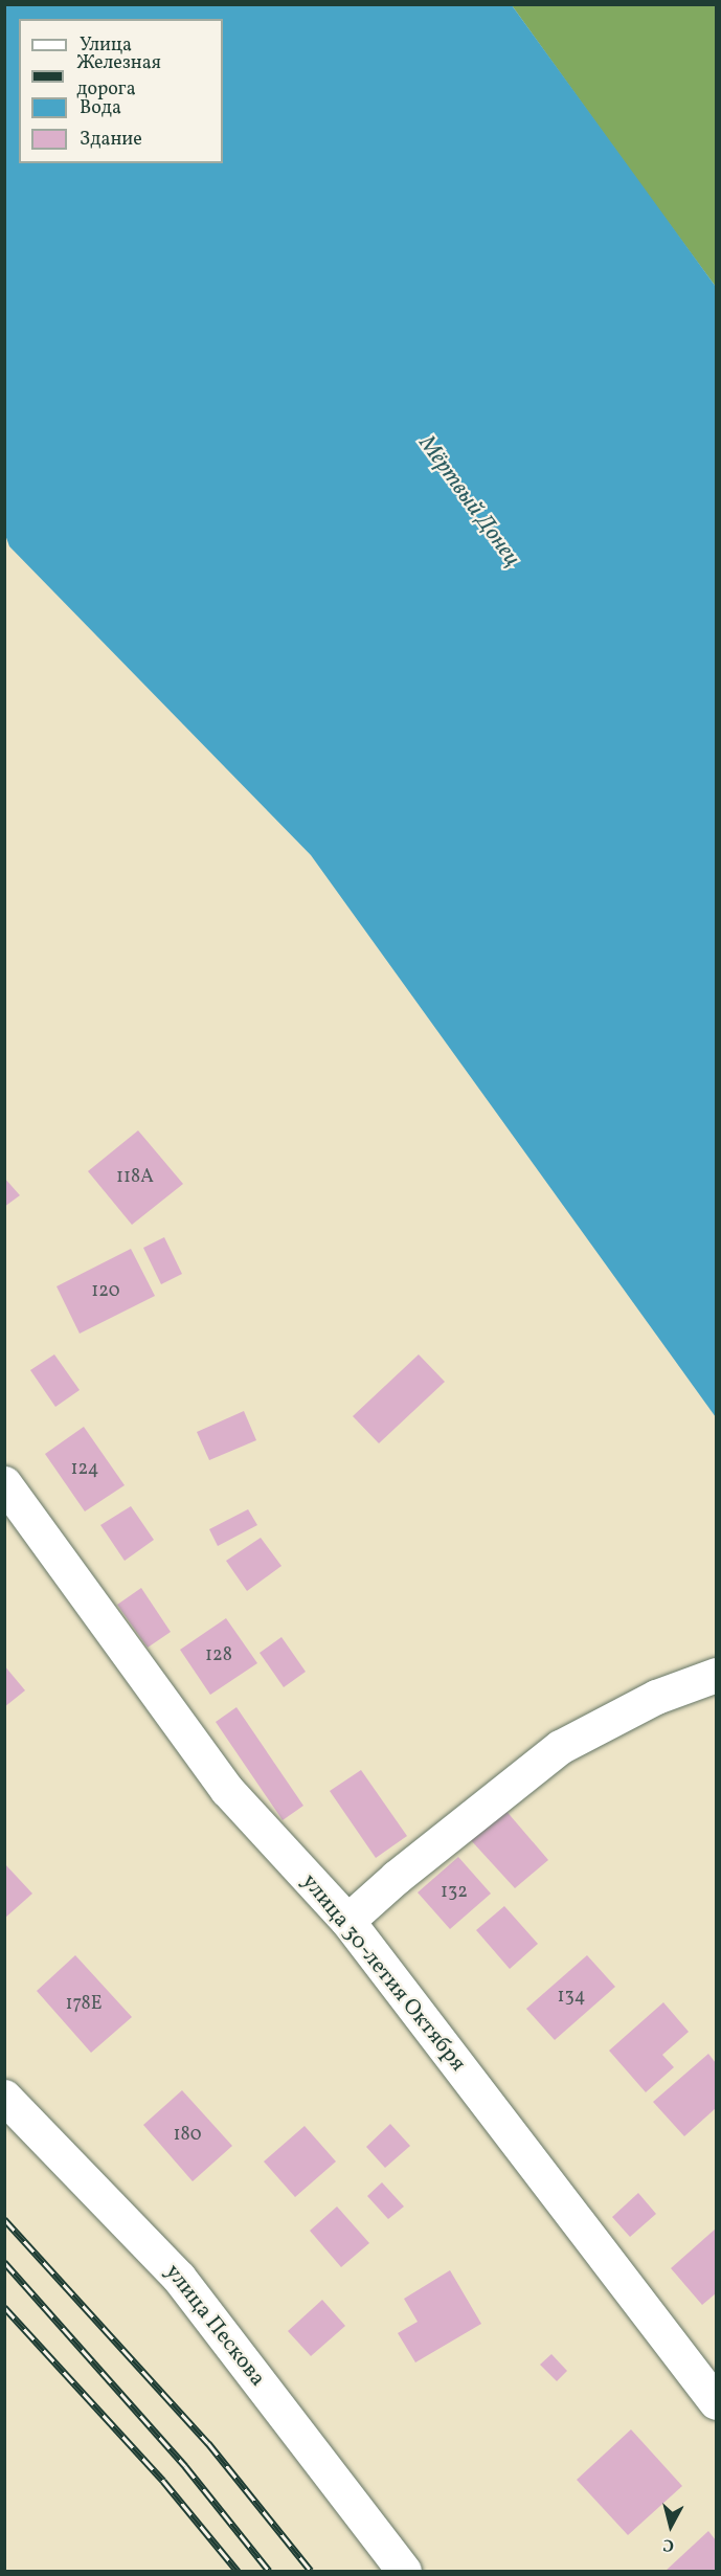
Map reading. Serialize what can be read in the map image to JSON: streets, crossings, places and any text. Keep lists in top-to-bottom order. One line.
{"streets":{"street":["улица 30-летия Октября","улица Пескова"]},"water":["Мёртвый Донец"],"house_numbers":["118А","120","124","128","132","134","178Е","180"],"legend":["Улица","Железная дорога","Вода","Здание"],"north":"bottom"}
